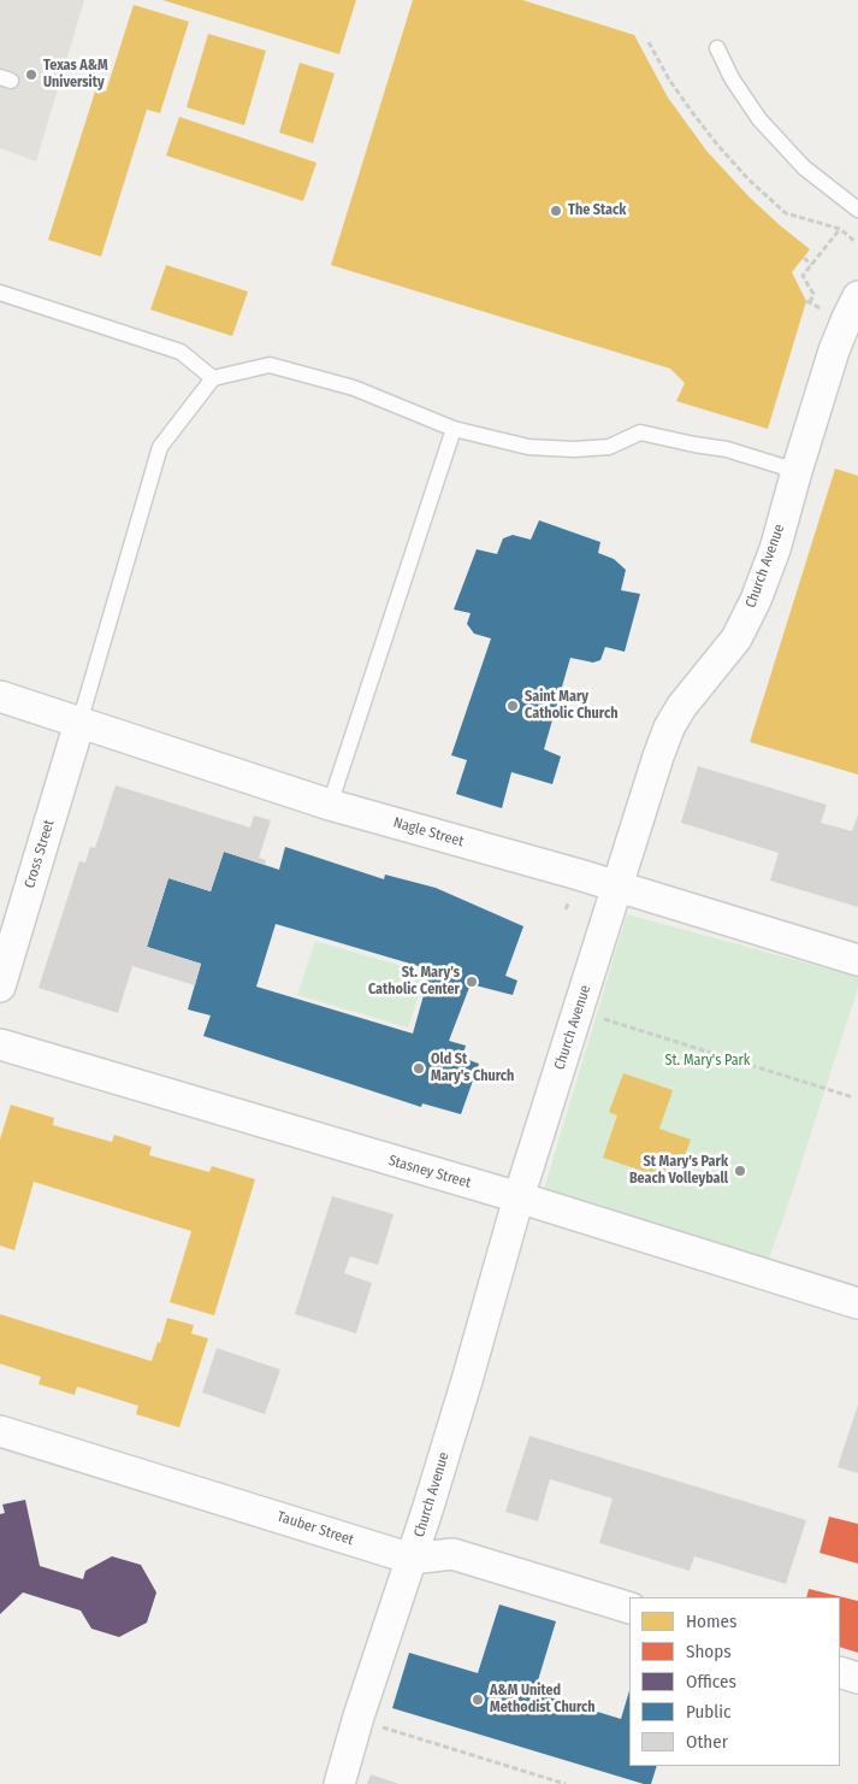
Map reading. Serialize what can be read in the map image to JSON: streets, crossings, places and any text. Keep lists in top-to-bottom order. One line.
{"streets":{"street":["Church Avenue","Nagle Street","Cross Street","Stasney Street","Tauber Street"]},"crossings":[["Church Avenue","Nagle Street"],["Church Avenue","Stasney Street"],["Church Avenue","Tauber Street"],["Nagle Street","Cross Street"]],"parks":["St. Mary's Park"],"places":["Texas A&M University","The Stack","Saint Mary Catholic Church","St. Mary's Catholic Center","Old St Mary's Church","St Mary's Park Beach Volleyball","A&M United Methodist Church"],"legend":["Homes","Shops","Offices","Public","Other"]}
